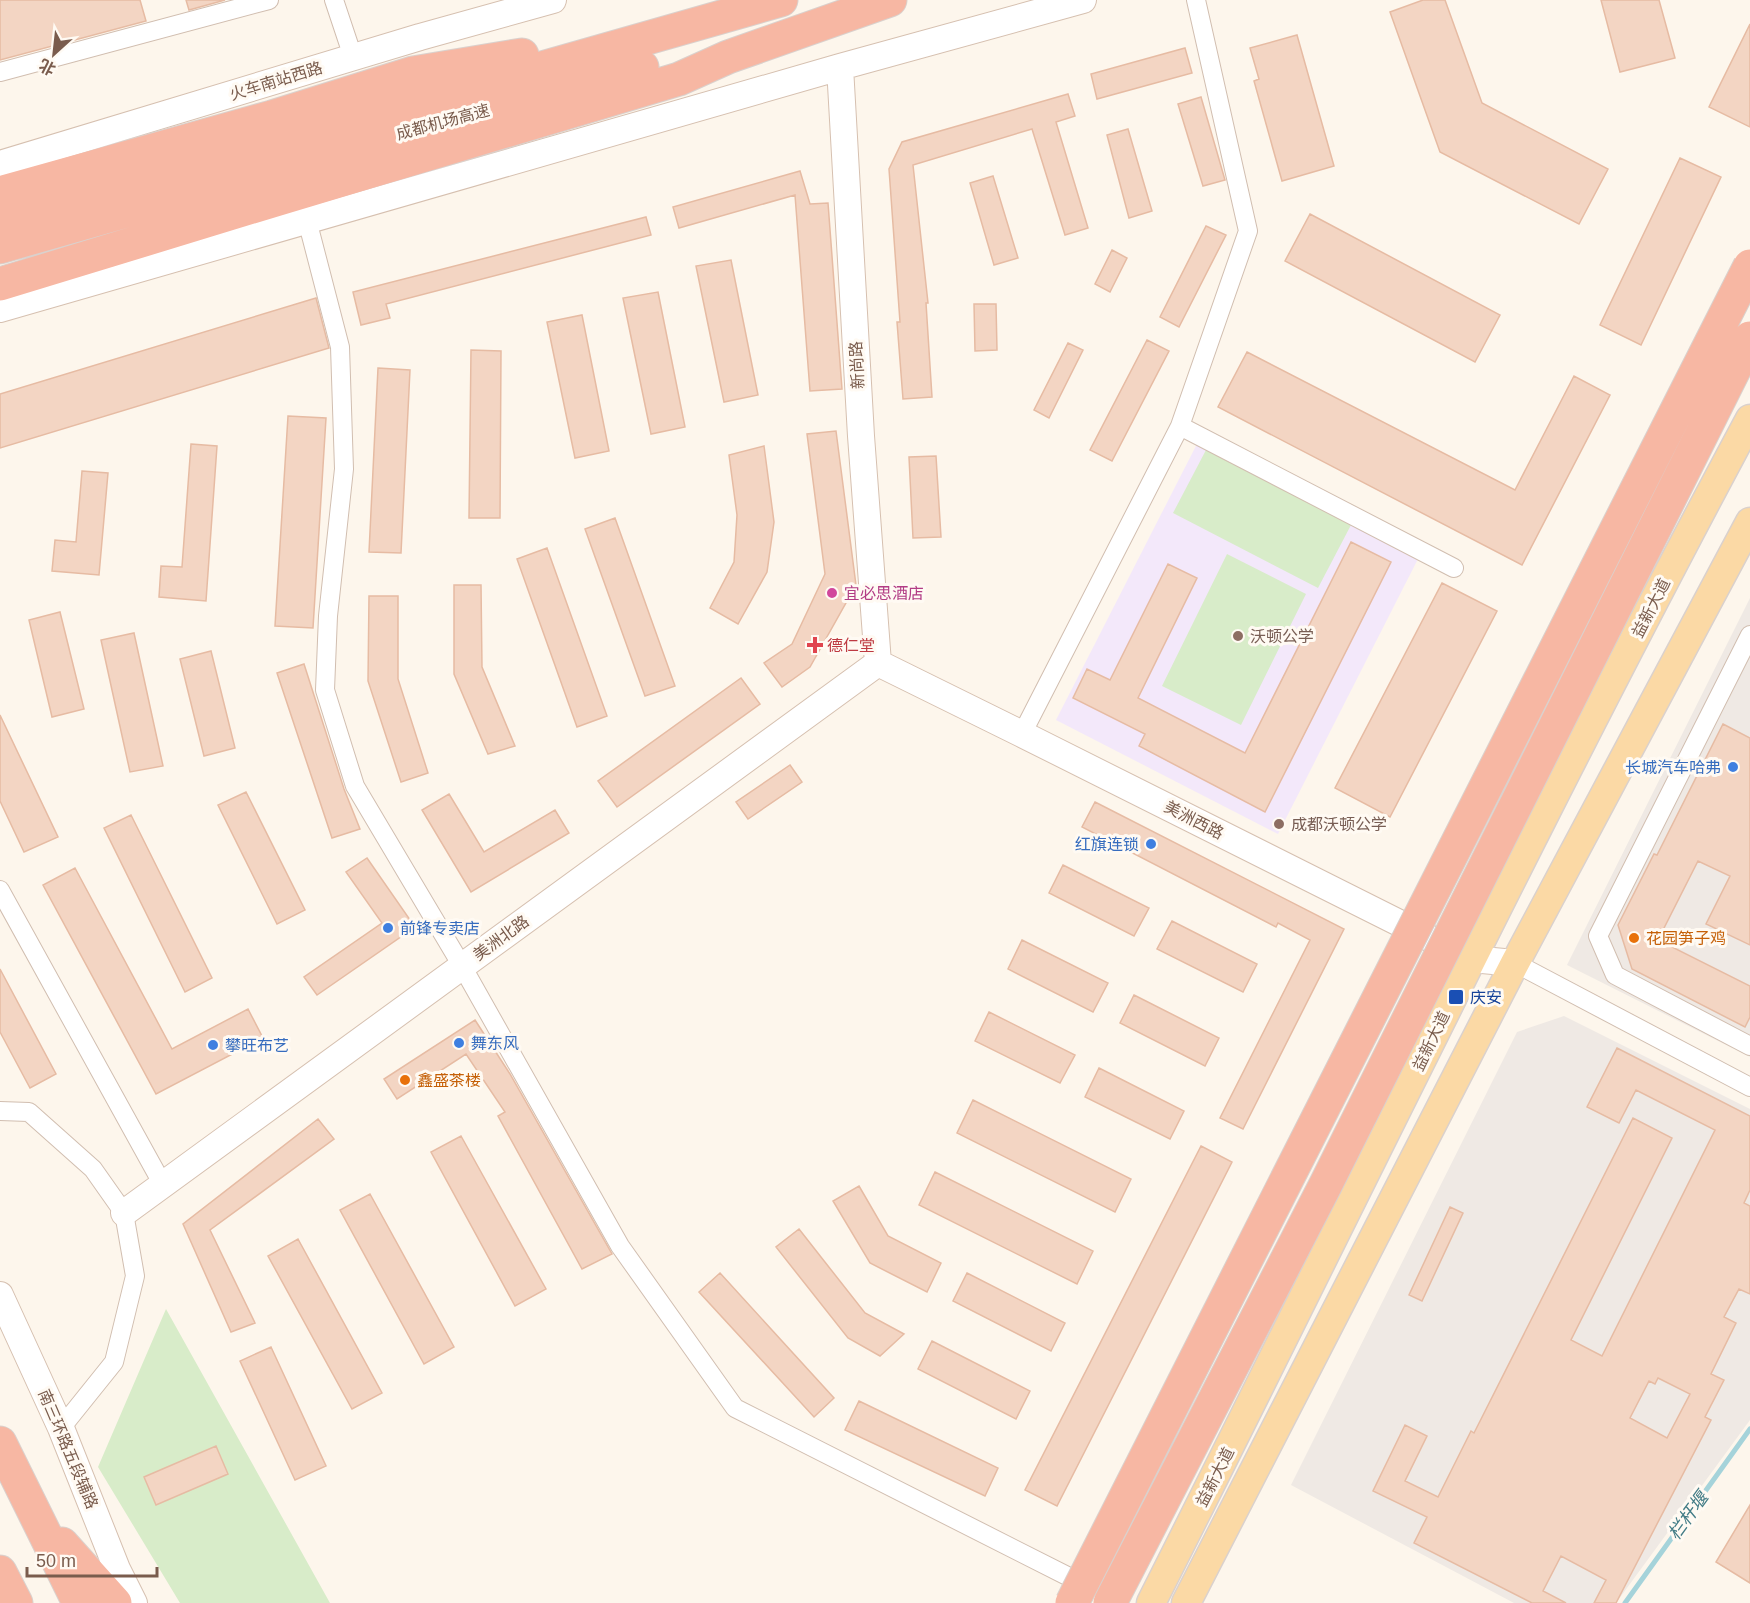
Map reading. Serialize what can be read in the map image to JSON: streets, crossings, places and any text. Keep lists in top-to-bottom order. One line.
{"streets":{"highway":["成都机场高速"],"main road":["益新大道"],"street":["火车南站西路","新尚路","美洲西路","美洲北路","南三环路五段辅路"]},"crossings":[["新尚路","美洲西路"],["新尚路","美洲北路"],["益新大道","美洲西路"],["美洲西路","美洲北路"]],"water":["栏杆堰"],"places":{"other":["宜必思酒店","沃顿公学","长城汽车哈弗","成都沃顿公学","红旗连锁","前锋专卖店","花园笋子鸡","舞东风","攀旺布艺","鑫盛茶楼"],"health":["德仁堂"],"transit":["庆安"]},"scale_bar":"50 m","north":"bottom left"}
